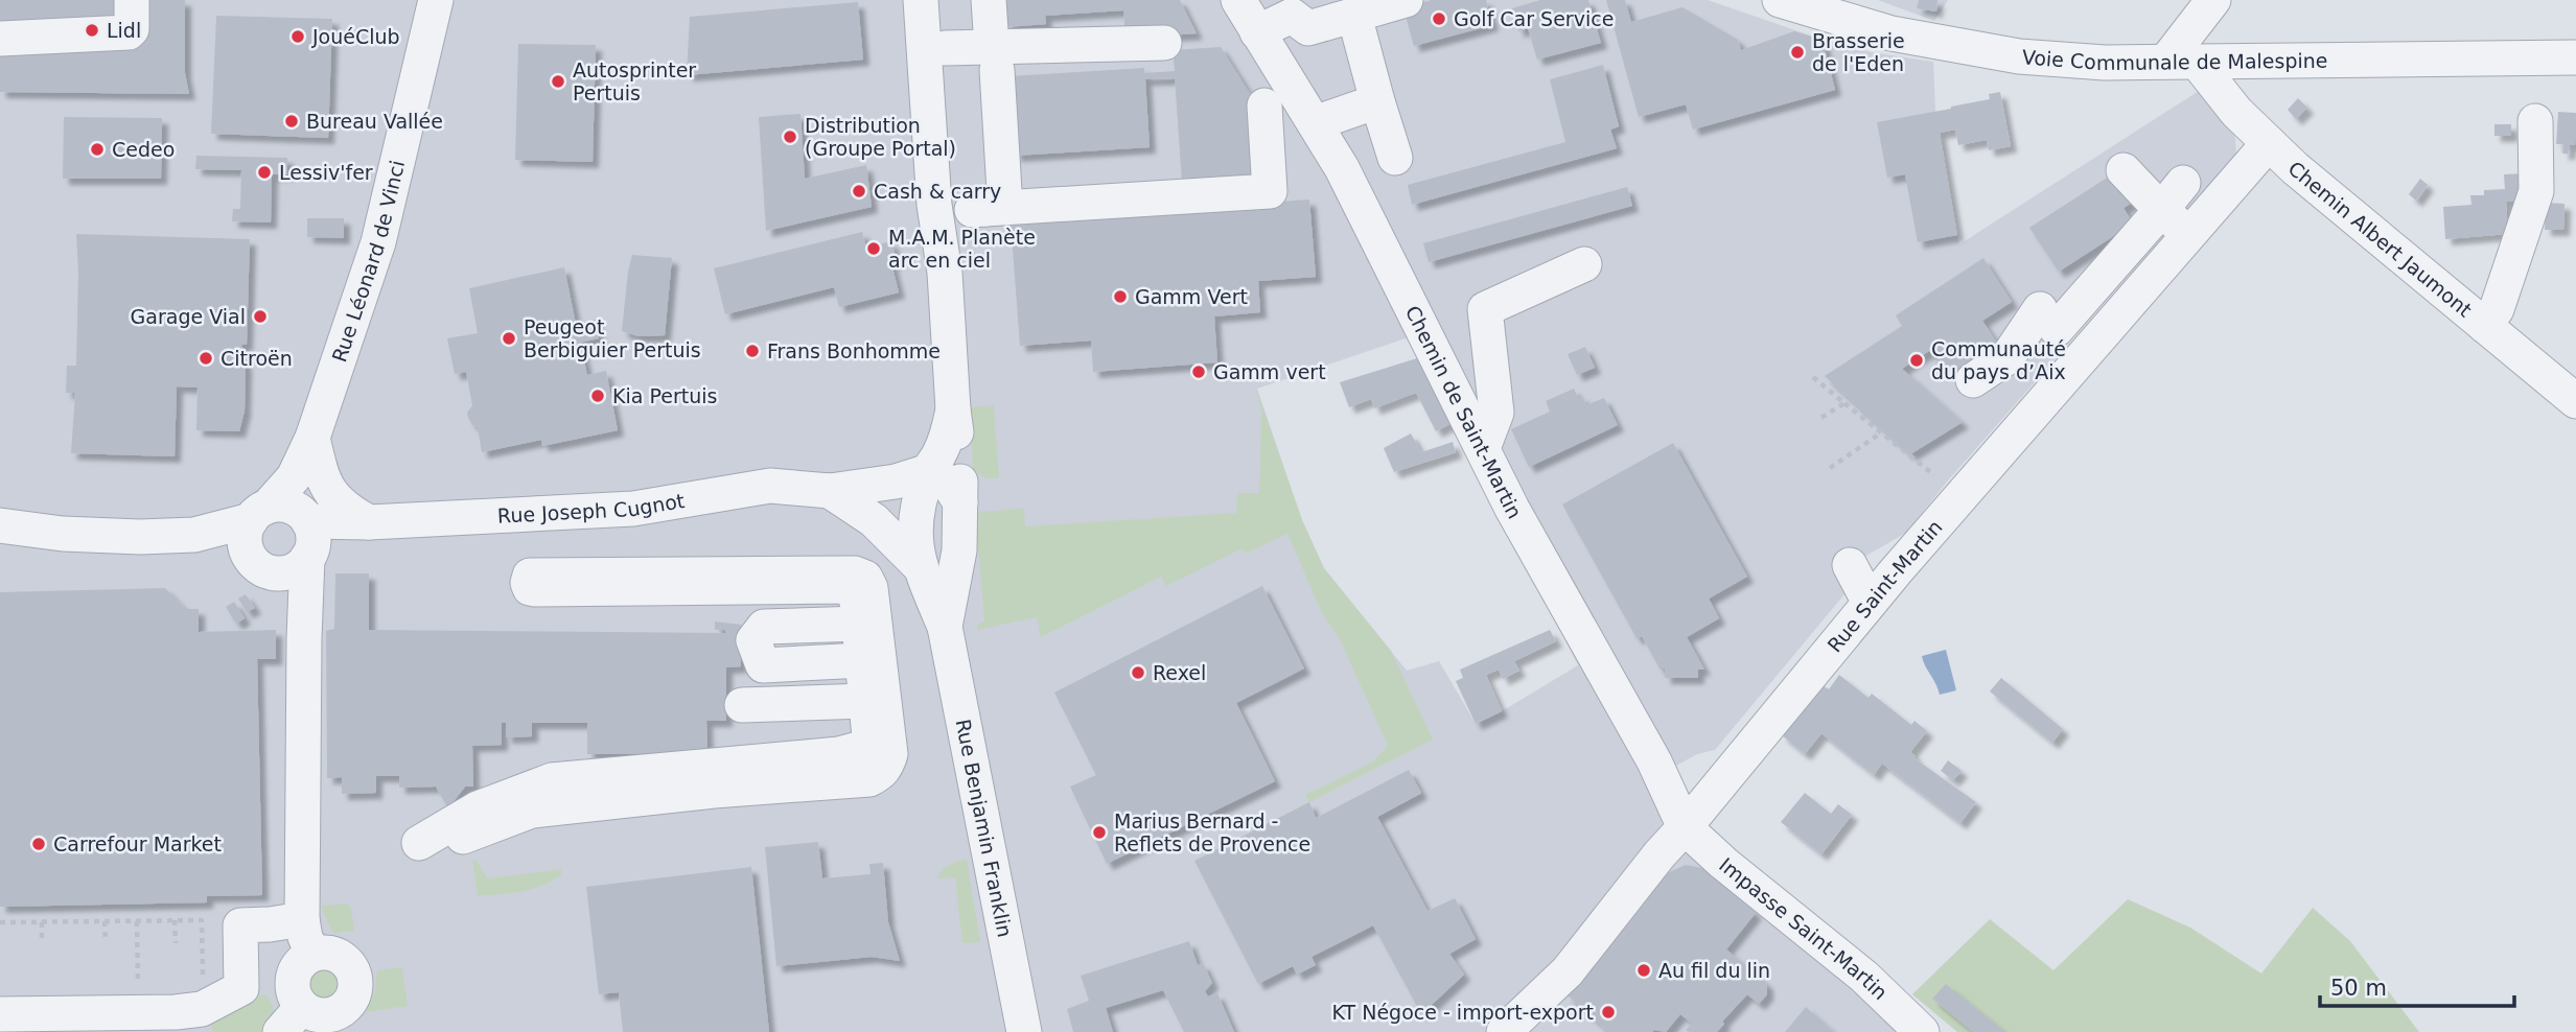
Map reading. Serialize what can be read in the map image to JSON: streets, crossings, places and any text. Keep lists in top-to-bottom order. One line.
{"streets":{"street":["Voie Communale de Malespine","Chemin Albert Jaumont","Rue Léonard de Vinci","Chemin de Saint-Martin","Rue Joseph Cugnot","Rue Saint-Martin","Rue Benjamin Franklin","Impasse Saint-Martin"]},"crossings":[["Voie Communale de Malespine","Chemin Albert Jaumont"],["Chemin Albert Jaumont","Rue Saint-Martin"],["Rue Léonard de Vinci","Rue Joseph Cugnot"],["Chemin de Saint-Martin","Rue Saint-Martin"],["Chemin de Saint-Martin","Impasse Saint-Martin"],["Rue Saint-Martin","Impasse Saint-Martin"]],"places":["Golf Car Service","Lidl","JouéClub","Brasserie de l'Eden","Autosprinter Pertuis","Bureau Vallée","Distribution (Groupe Portal)","Cedeo","Lessiv'fer","Cash & carry","M.A.M. Planète arc en ciel","Gamm Vert","Garage Vial","Peugeot Berbiguier Pertuis","Frans Bonhomme","Citroën","Communauté du pays d’Aix","Gamm vert","Kia Pertuis","Rexel","Marius Bernard - Reflets de Provence","Carrefour Market","Au fil du lin","KT Négoce - import-export"],"scale_bar":"50 m"}
